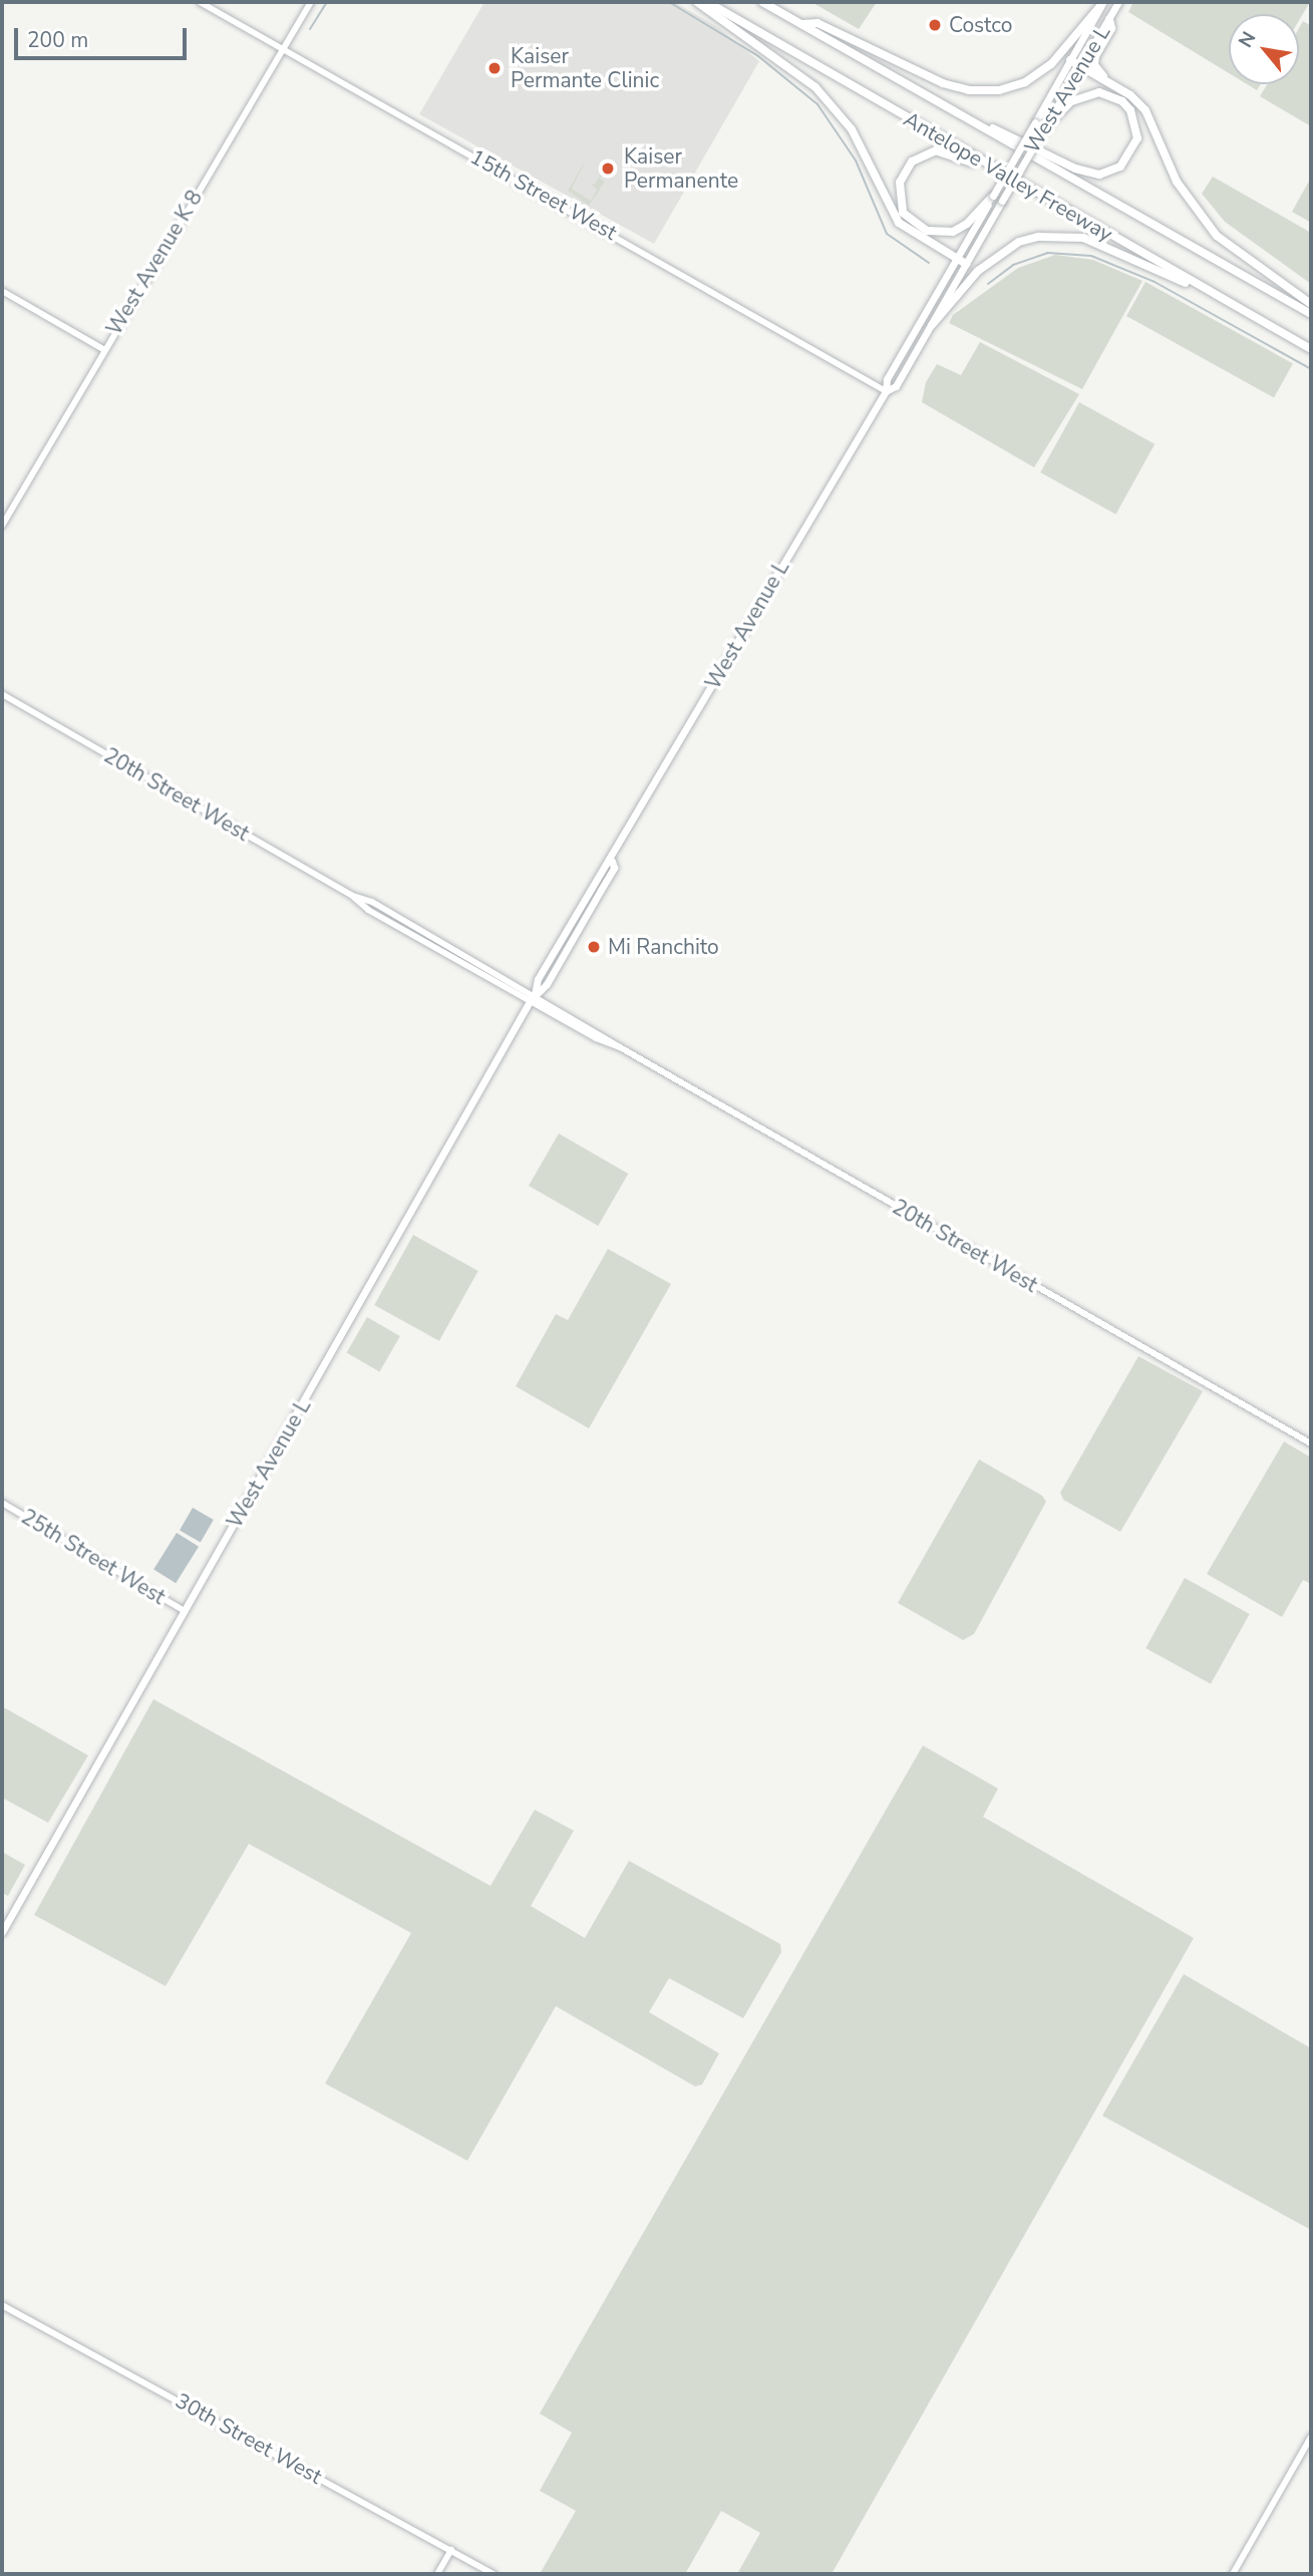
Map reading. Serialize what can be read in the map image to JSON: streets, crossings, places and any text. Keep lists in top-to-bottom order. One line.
{"streets":{"highway":["Antelope Valley Freeway"],"main road":["West Avenue L","15th Street West","West Avenue K 8","20th Street West","25th Street West","30th Street West"]},"crossings":[["West Avenue L","15th Street West"],["West Avenue L","20th Street West"],["West Avenue L","25th Street West"],["15th Street West","West Avenue K 8"]],"places":["Costco","Kaiser Permante Clinic","Kaiser Permanente","Mi Ranchito"],"scale_bar":"200 m","north":"top left"}
